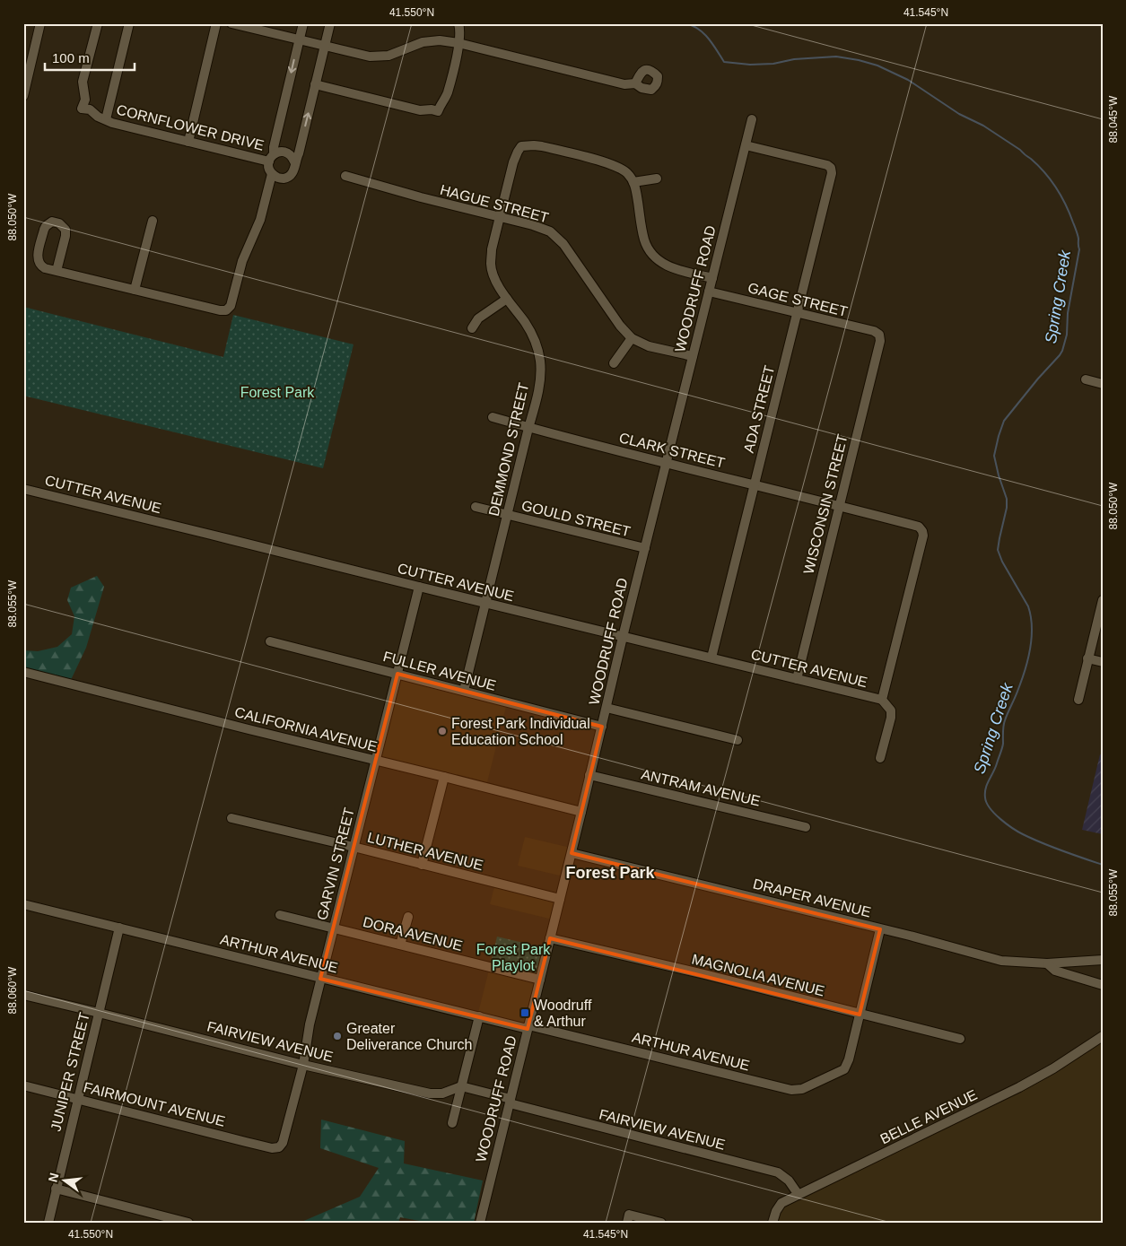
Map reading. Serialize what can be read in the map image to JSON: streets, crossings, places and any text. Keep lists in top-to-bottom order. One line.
{"streets":{"street":["CORNFLOWER DRIVE","HAGUE STREET","WOODRUFF ROAD","GAGE STREET","ADA STREET","DEMMOND STREET","CLARK STREET","CUTTER AVENUE","WISCONSIN STREET","GOULD STREET","FULLER AVENUE","CALIFORNIA AVENUE","ANTRAM AVENUE","LUTHER AVENUE","GARVIN STREET","DRAPER AVENUE","DORA AVENUE","ARTHUR AVENUE","MAGNOLIA AVENUE","FAIRVIEW AVENUE","JUNIPER STREET","FAIRMOUNT AVENUE","BELLE AVENUE"]},"crossings":[["HAGUE STREET","WOODRUFF ROAD"],["HAGUE STREET","DEMMOND STREET"],["WOODRUFF ROAD","GAGE STREET"],["WOODRUFF ROAD","ADA STREET"],["WOODRUFF ROAD","CLARK STREET"],["WOODRUFF ROAD","CUTTER AVENUE"],["WOODRUFF ROAD","GOULD STREET"],["WOODRUFF ROAD","FULLER AVENUE"],["WOODRUFF ROAD","CALIFORNIA AVENUE"],["WOODRUFF ROAD","ANTRAM AVENUE"],["WOODRUFF ROAD","LUTHER AVENUE"],["WOODRUFF ROAD","DRAPER AVENUE"],["WOODRUFF ROAD","DORA AVENUE"],["WOODRUFF ROAD","ARTHUR AVENUE"],["WOODRUFF ROAD","MAGNOLIA AVENUE"],["WOODRUFF ROAD","FAIRVIEW AVENUE"],["GAGE STREET","ADA STREET"],["GAGE STREET","WISCONSIN STREET"],["ADA STREET","CLARK STREET"],["ADA STREET","CUTTER AVENUE"],["DEMMOND STREET","CLARK STREET"],["DEMMOND STREET","CUTTER AVENUE"],["DEMMOND STREET","GOULD STREET"],["DEMMOND STREET","FULLER AVENUE"],["CLARK STREET","CUTTER AVENUE"],["CLARK STREET","WISCONSIN STREET"],["CUTTER AVENUE","WISCONSIN STREET"],["CUTTER AVENUE","GARVIN STREET"],["FULLER AVENUE","GARVIN STREET"],["CALIFORNIA AVENUE","GARVIN STREET"],["LUTHER AVENUE","GARVIN STREET"],["GARVIN STREET","DORA AVENUE"],["GARVIN STREET","ARTHUR AVENUE"],["GARVIN STREET","FAIRVIEW AVENUE"],["GARVIN STREET","FAIRMOUNT AVENUE"],["ARTHUR AVENUE","MAGNOLIA AVENUE"],["ARTHUR AVENUE","JUNIPER STREET"],["FAIRVIEW AVENUE","JUNIPER STREET"],["FAIRVIEW AVENUE","BELLE AVENUE"],["JUNIPER STREET","FAIRMOUNT AVENUE"]],"districts":["Forest Park"],"water":["Spring Creek"],"parks":["Forest Park","Forest Park Playlot"],"places":{"other":["Forest Park Individual Education School","Greater Deliverance Church"],"transit":["Woodruff & Arthur"]},"scale_bar":"100 m","north":"left","coordinates":["41.550°N","41.545°N","88.045°W","88.050°W","88.055°W","88.060°W"]}
